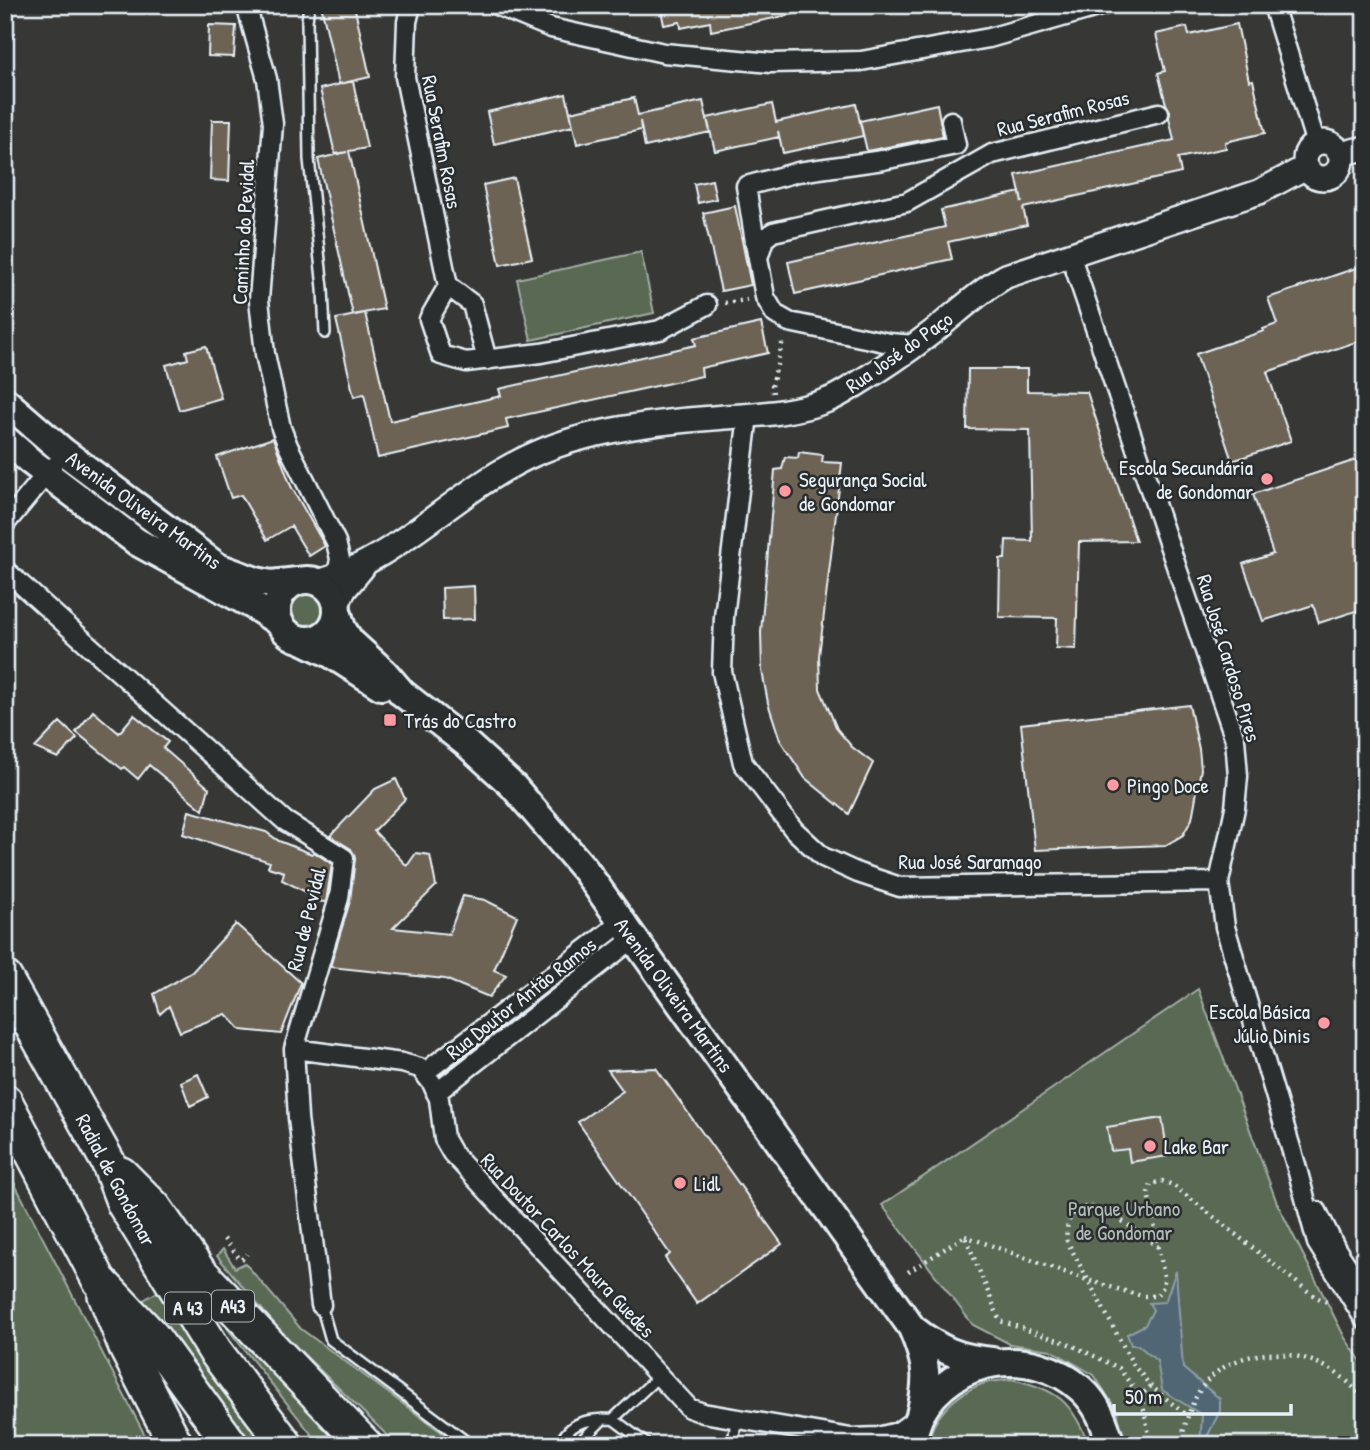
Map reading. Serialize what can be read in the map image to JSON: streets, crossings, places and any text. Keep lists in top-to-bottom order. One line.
{"streets":{"highway":["Radial de Gondomar","A43","A 43"],"main road":["Avenida Oliveira Martins"],"street":["Rua Serafim Rosas","Caminho do Pevidal","Rua José do Paço","Rua José Cardoso Pires","Rua José Saramago","Rua de Pevidal","Rua Doutor Antão Ramos","Rua Doutor Carlos Moura Guedes"]},"crossings":[["Caminho do Pevidal","Rua José do Paço"],["Caminho do Pevidal","Avenida Oliveira Martins"],["Rua José do Paço","Avenida Oliveira Martins"],["Rua José do Paço","Rua José Cardoso Pires"],["Rua José do Paço","Rua José Saramago"],["Avenida Oliveira Martins","Rua Doutor Antão Ramos"],["Avenida Oliveira Martins","Rua Doutor Carlos Moura Guedes"],["Rua José Cardoso Pires","Rua José Saramago"],["Rua Doutor Antão Ramos","Rua Doutor Carlos Moura Guedes"],["Radial de Gondomar","A43"]],"parks":["Parque Urbano de Gondomar"],"places":{"other":["Escola Secundária de Gondomar","Segurança Social de Gondomar","Pingo Doce","Escola Básica Júlio Dinis","Lake Bar","Lidl"],"transit":["Trás do Castro"]},"scale_bar":"50 m"}
